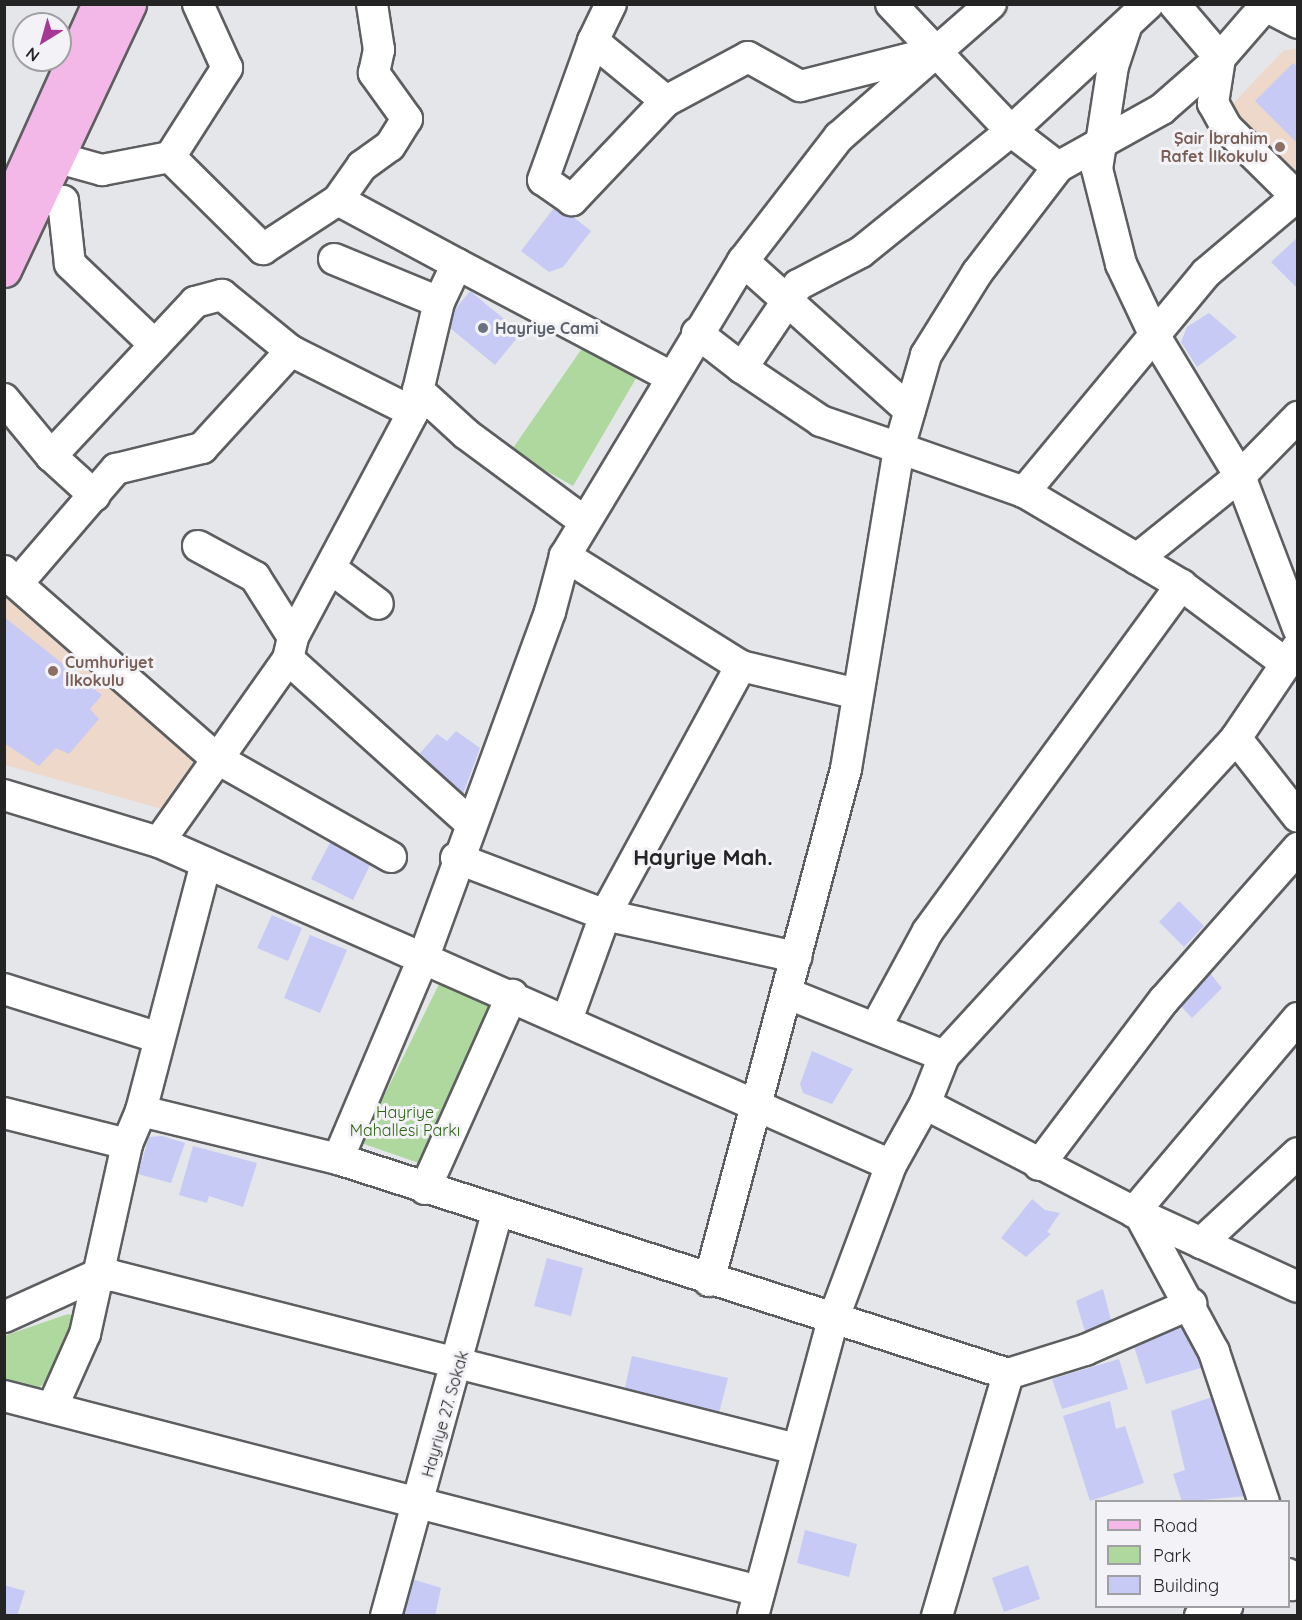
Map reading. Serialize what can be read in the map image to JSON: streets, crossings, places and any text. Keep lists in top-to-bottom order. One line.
{"streets":{"street":["Hayriye 27. Sokak"]},"districts":["Hayriye Mah."],"parks":["Hayriye Mahallesi Parkı"],"places":["Şair İbrahim Rafet İlkokulu","Hayriye Cami","Cumhuriyet İlkokulu"],"legend":["Road","Park","Building"],"north":"bottom left"}
